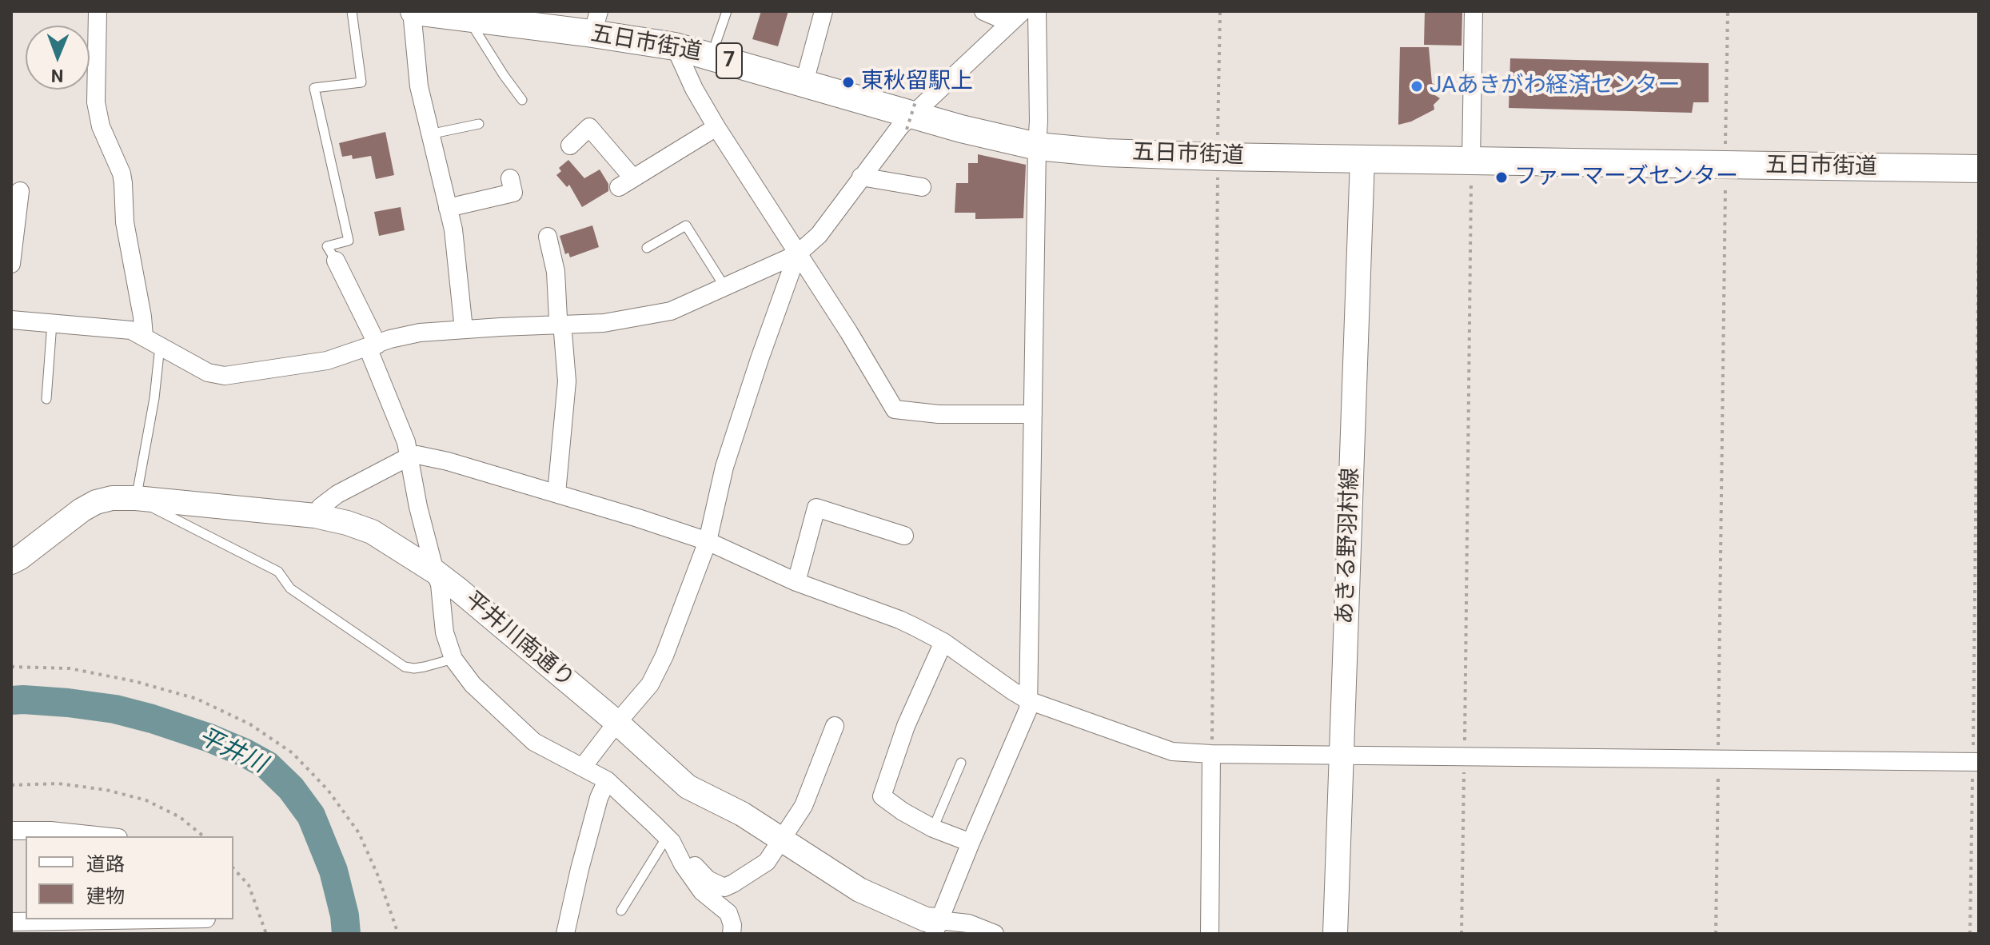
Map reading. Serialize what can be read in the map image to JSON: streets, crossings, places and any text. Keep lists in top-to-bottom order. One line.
{"streets":{"main road":["五日市街道","7"],"street":["あきる野羽村線","平井川南通り"]},"crossings":[["五日市街道","あきる野羽村線"]],"water":["平井川"],"places":["東秋留駅上","JAあきがわ経済センター","ファーマーズセンター"],"legend":["道路","建物"],"north":"bottom"}
